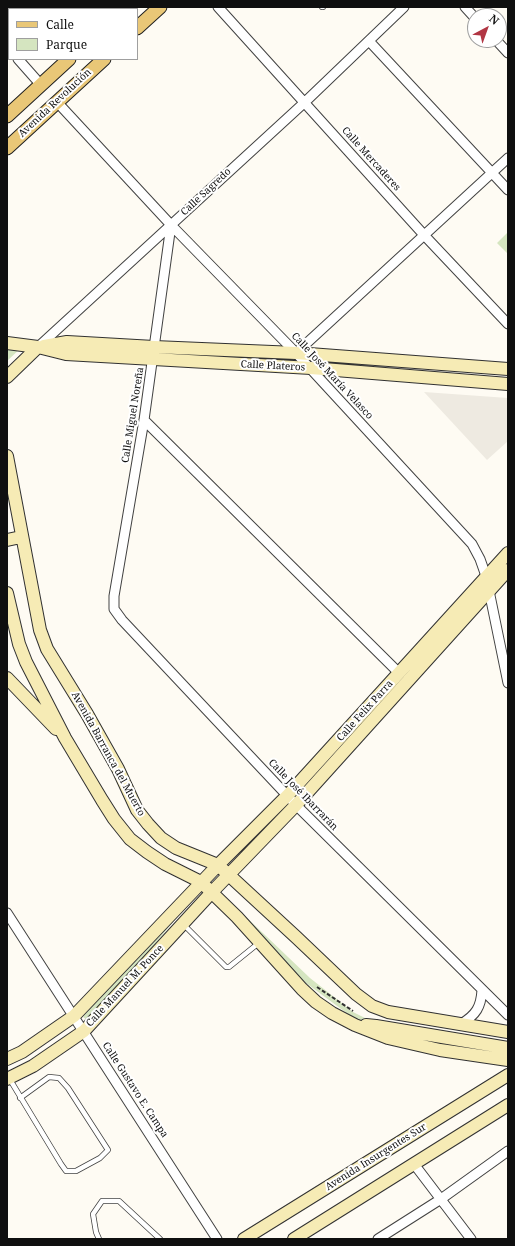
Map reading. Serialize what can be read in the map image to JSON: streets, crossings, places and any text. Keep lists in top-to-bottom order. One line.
{"streets":{"main road":["Avenida Revolución"],"street":["Calle Mercaderes","Calle Sagredo","Calle Plateros","Calle José María Velasco","Calle Miguel Noreña","Calle Felix Parra","Avenida Barranca del Muerto","Calle José Ibarrarán","Calle Manuel M. Ponce","Calle Gustavo E. Campa","Avenida Insurgentes Sur"]},"crossings":[["Avenida Revolución","Calle José María Velasco"],["Calle Mercaderes","Calle Sagredo"],["Calle Sagredo","Calle Plateros"],["Calle Sagredo","Calle José María Velasco"],["Calle Sagredo","Calle Miguel Noreña"],["Calle Plateros","Calle José María Velasco"],["Calle Plateros","Calle Miguel Noreña"],["Calle José María Velasco","Calle Miguel Noreña"],["Calle José María Velasco","Calle Felix Parra"],["Calle Miguel Noreña","Calle José Ibarrarán"],["Calle Felix Parra","Avenida Barranca del Muerto"],["Calle Felix Parra","Calle José Ibarrarán"],["Calle Felix Parra","Calle Manuel M. Ponce"],["Avenida Barranca del Muerto","Calle Manuel M. Ponce"],["Calle Manuel M. Ponce","Calle Gustavo E. Campa"]],"legend":["Calle","Parque"],"north":"top right"}
